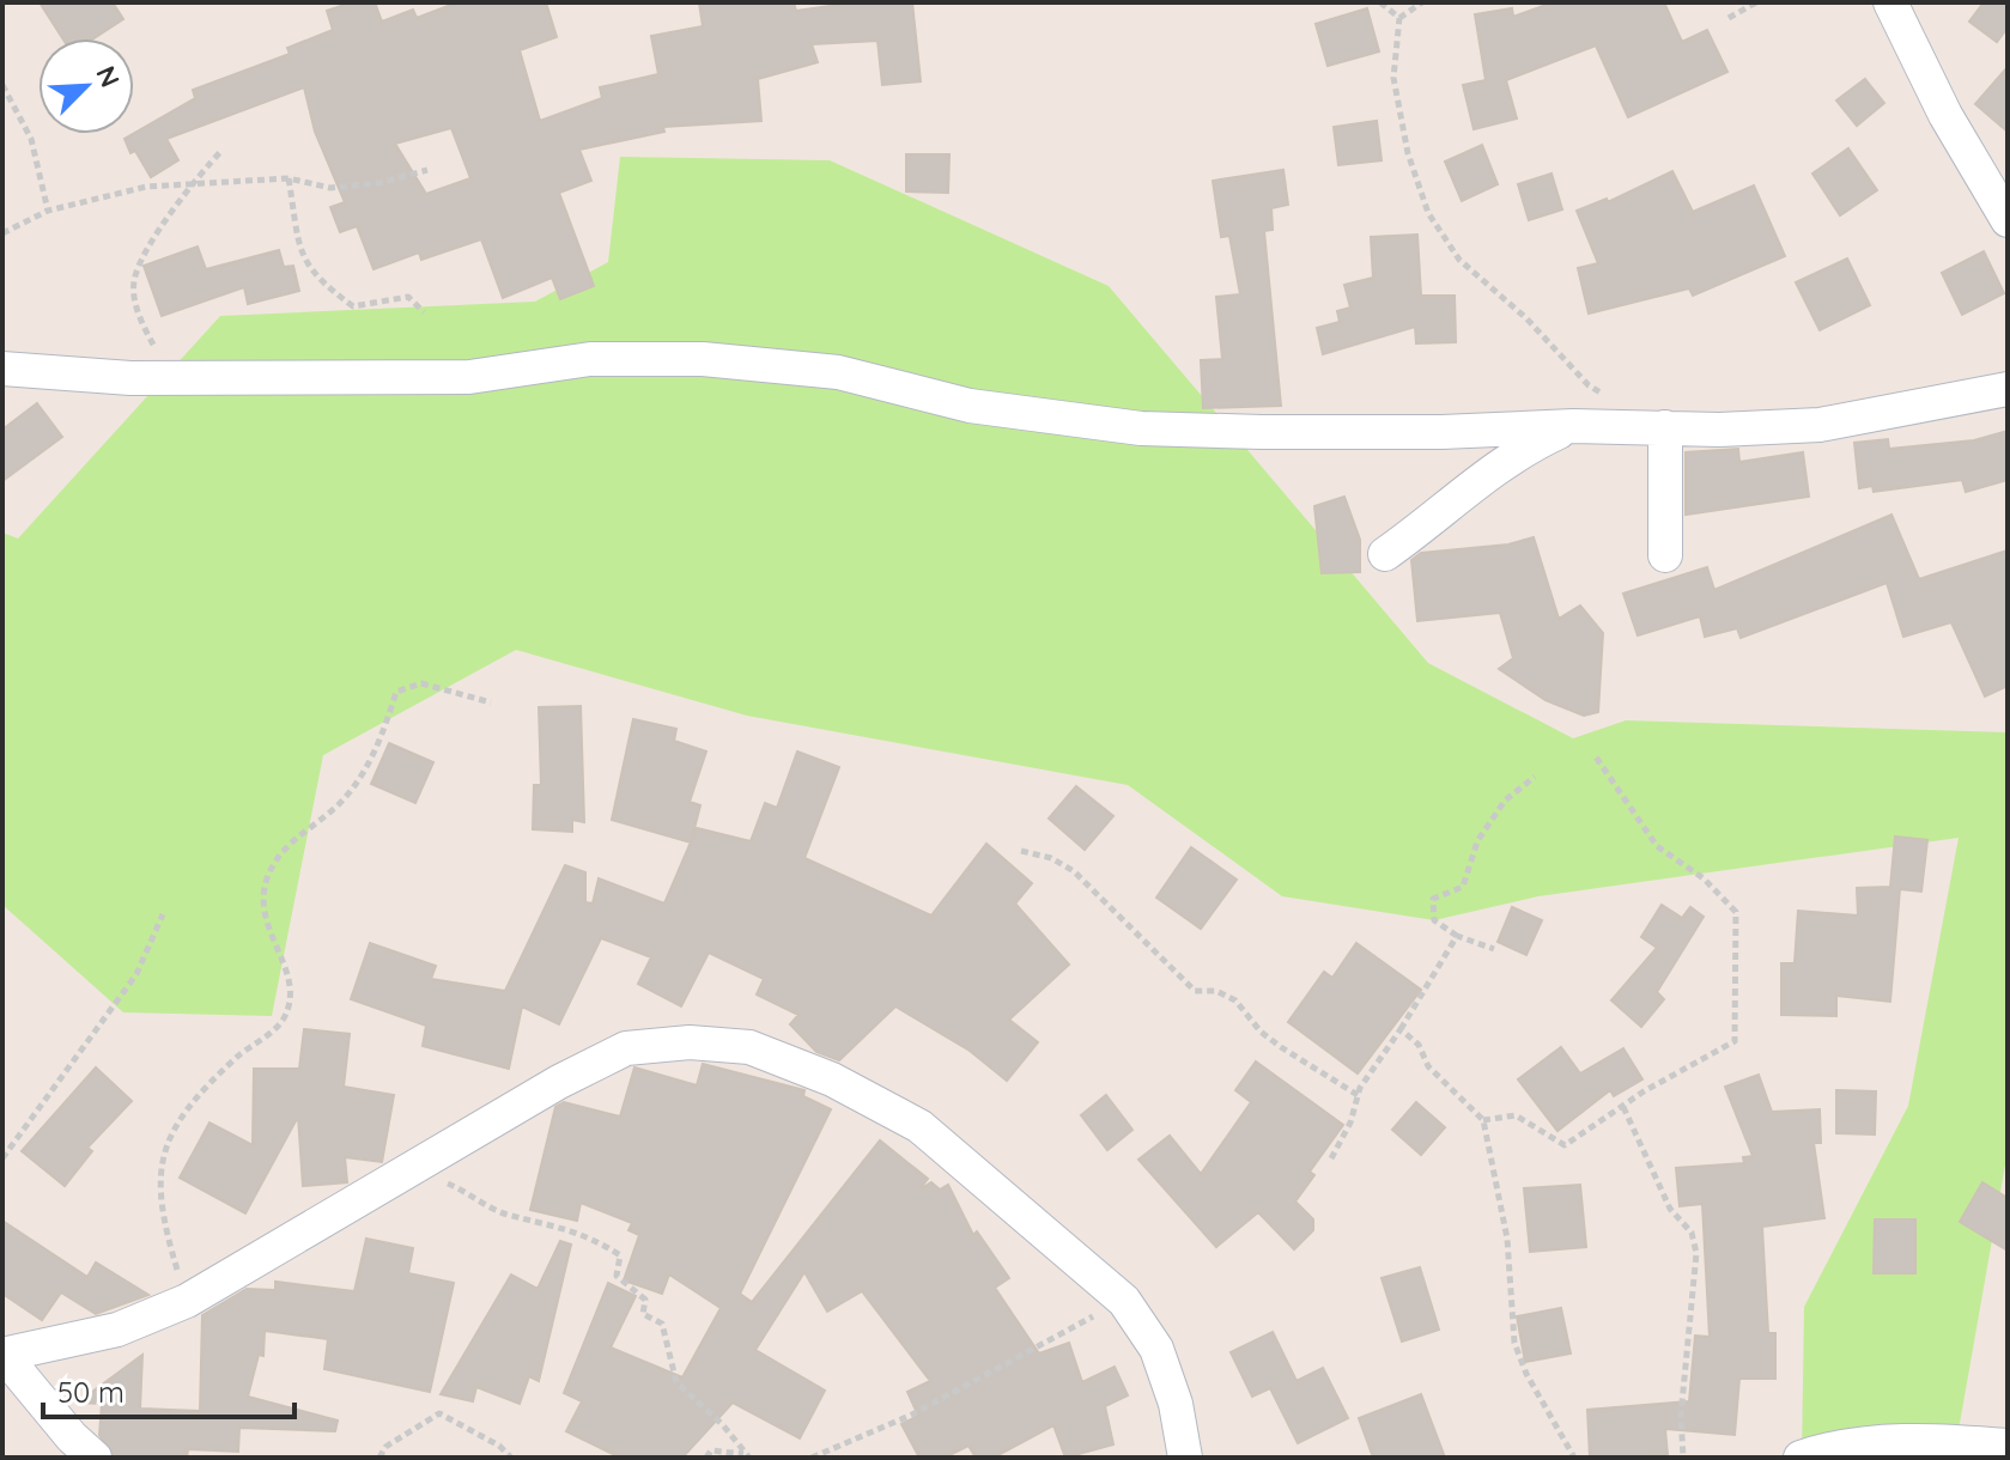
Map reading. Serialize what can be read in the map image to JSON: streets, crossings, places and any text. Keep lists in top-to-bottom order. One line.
{"scale_bar":"50 m","north":"top right"}
